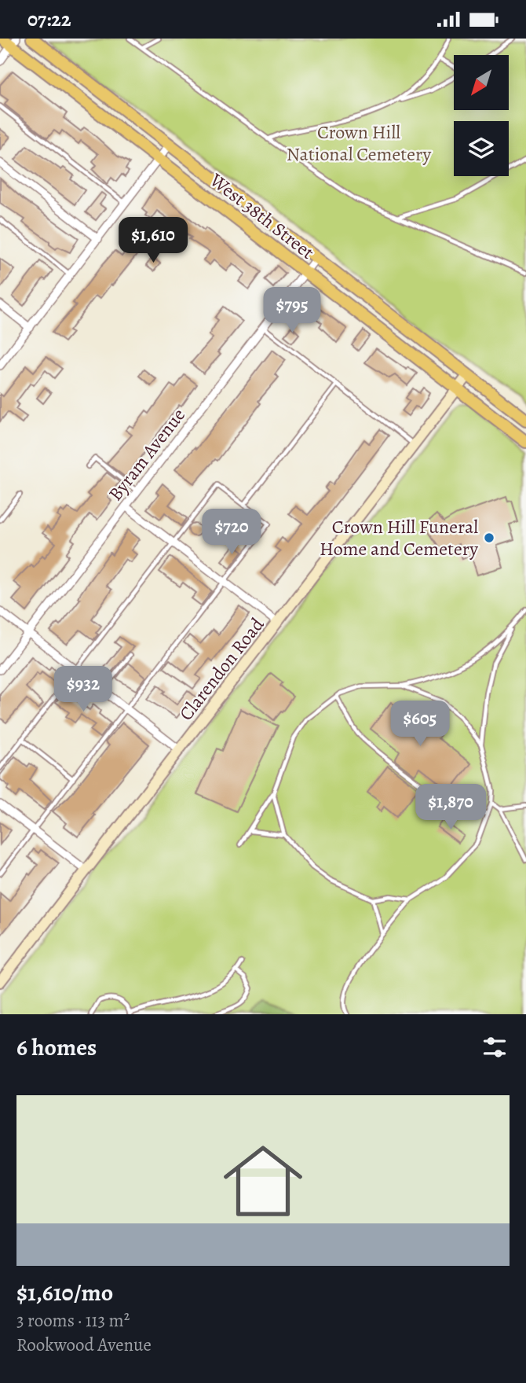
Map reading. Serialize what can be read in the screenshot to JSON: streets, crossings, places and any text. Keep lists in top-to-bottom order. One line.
{"streets":{"main road":["West 38th Street"],"street":["Byram Avenue","Clarendon Road"]},"crossings":[["West 38th Street","Byram Avenue"],["West 38th Street","Clarendon Road"]],"parks":["Crown Hill National Cemetery"],"places":["Crown Hill Funeral Home and Cemetery"],"north":"bottom left","page":{"status":"07:22","price":["$1,610","$795","$720","$932","$605","$1,870"],"heading":"6 homes","list":[{"name":"$1,610/mo","note":"3 rooms · 113 m² · Rookwood Avenue"}]}}
